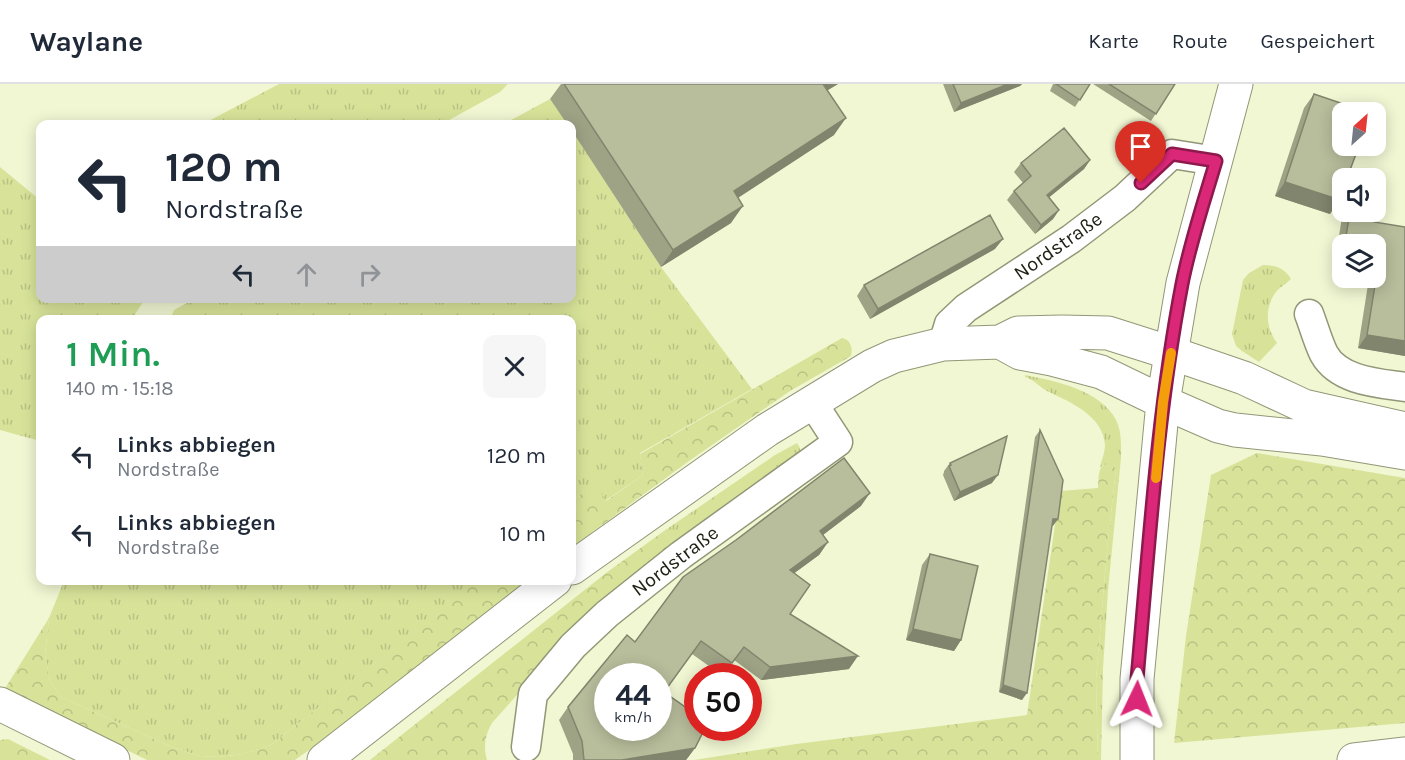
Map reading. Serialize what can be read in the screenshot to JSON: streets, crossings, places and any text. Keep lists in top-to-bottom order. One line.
{"streets":{"street":["Nordstraße"]},"north":"top right","page":{"header":"Waylane","nav":["Karte","Route","Gespeichert"],"turn":["120 m","Nordstraße"],"heading":["1 Min.","140 m · 15:18"],"list":[{"name":"Links abbiegen","note":"Nordstraße","value":"120 m"},{"name":"Links abbiegen","note":"Nordstraße","value":"10 m"}],"speed":"44 km/h","limit":"50"}}
